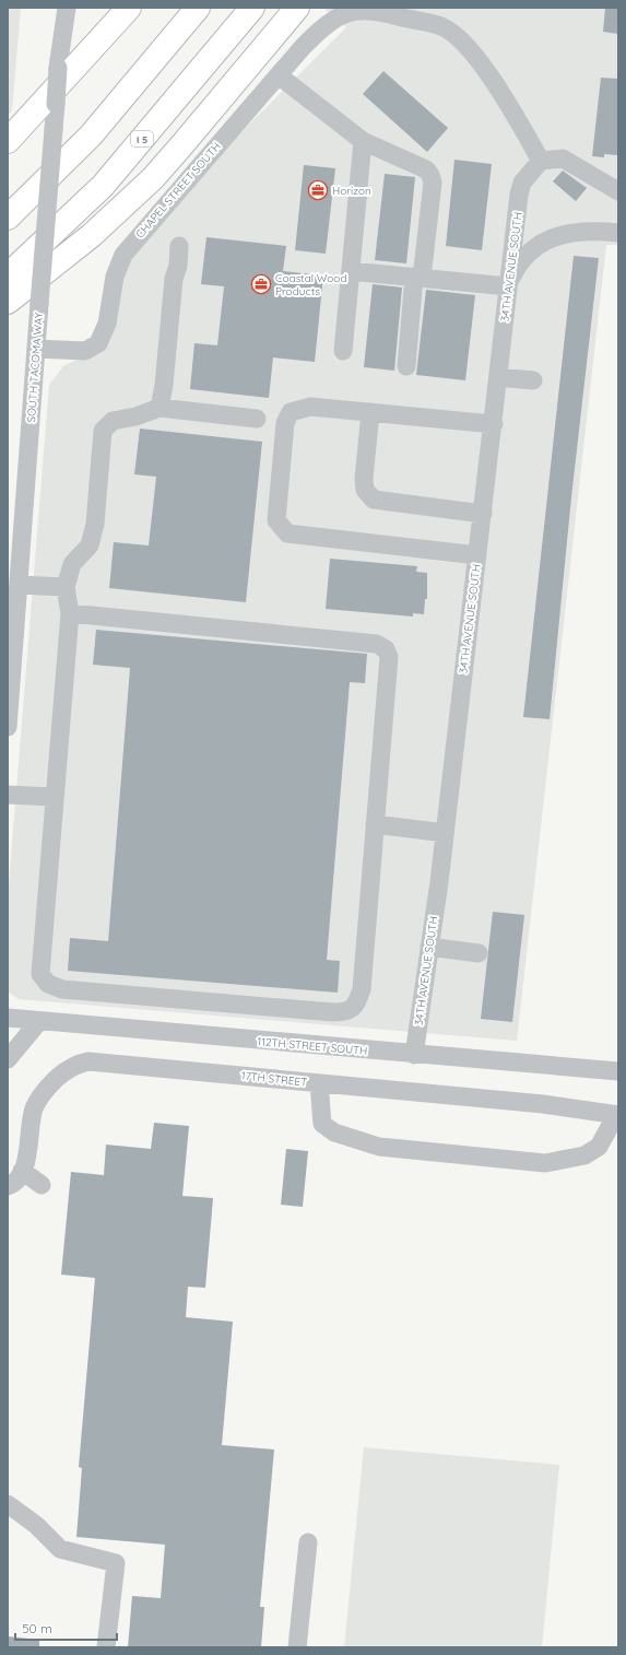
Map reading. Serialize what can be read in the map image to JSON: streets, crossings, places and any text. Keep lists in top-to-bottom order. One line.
{"streets":{"highway":["I 5"],"street":["CHAPEL STREET SOUTH","34TH AVENUE SOUTH","SOUTH TACOMA WAY","112TH STREET SOUTH","17TH STREET"]},"crossings":[["CHAPEL STREET SOUTH","34TH AVENUE SOUTH"],["CHAPEL STREET SOUTH","SOUTH TACOMA WAY"],["34TH AVENUE SOUTH","112TH STREET SOUTH"]],"places":{"office":["Horizon","Coastal Wood Products"]},"scale_bar":"50 m"}
